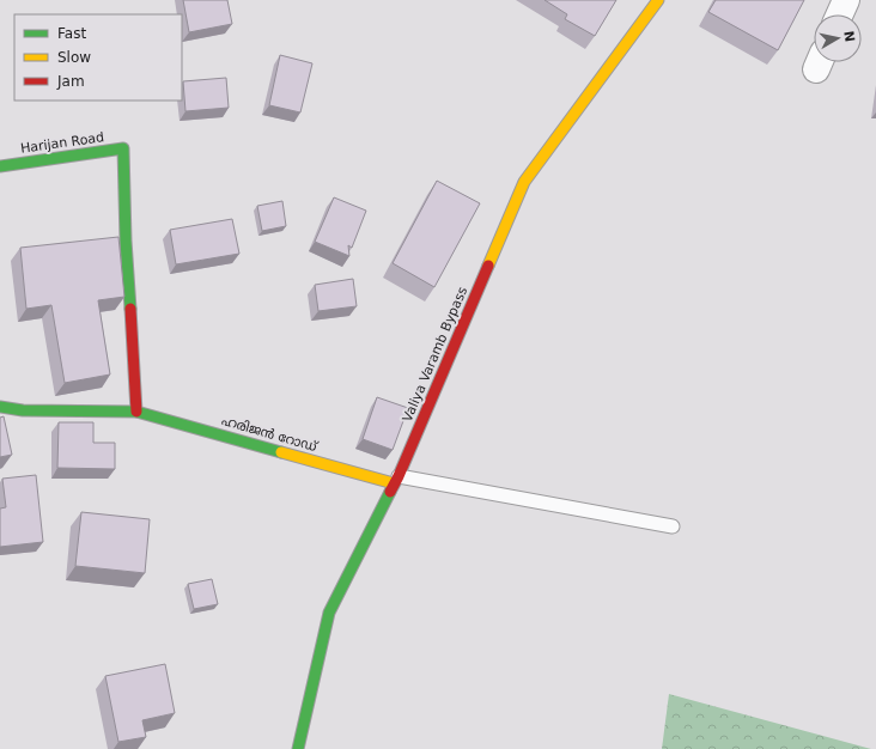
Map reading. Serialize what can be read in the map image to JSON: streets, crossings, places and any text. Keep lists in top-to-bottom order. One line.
{"streets":{"street":["Harijan Road","Valiya Varamb Bypass","ഹരിജൻ റോഡ്"]},"crossings":[["Harijan Road","ഹരിജൻ റോഡ്"],["Valiya Varamb Bypass","ഹരിജൻ റോഡ്"]],"legend":["Fast","Slow","Jam"],"north":"right"}
